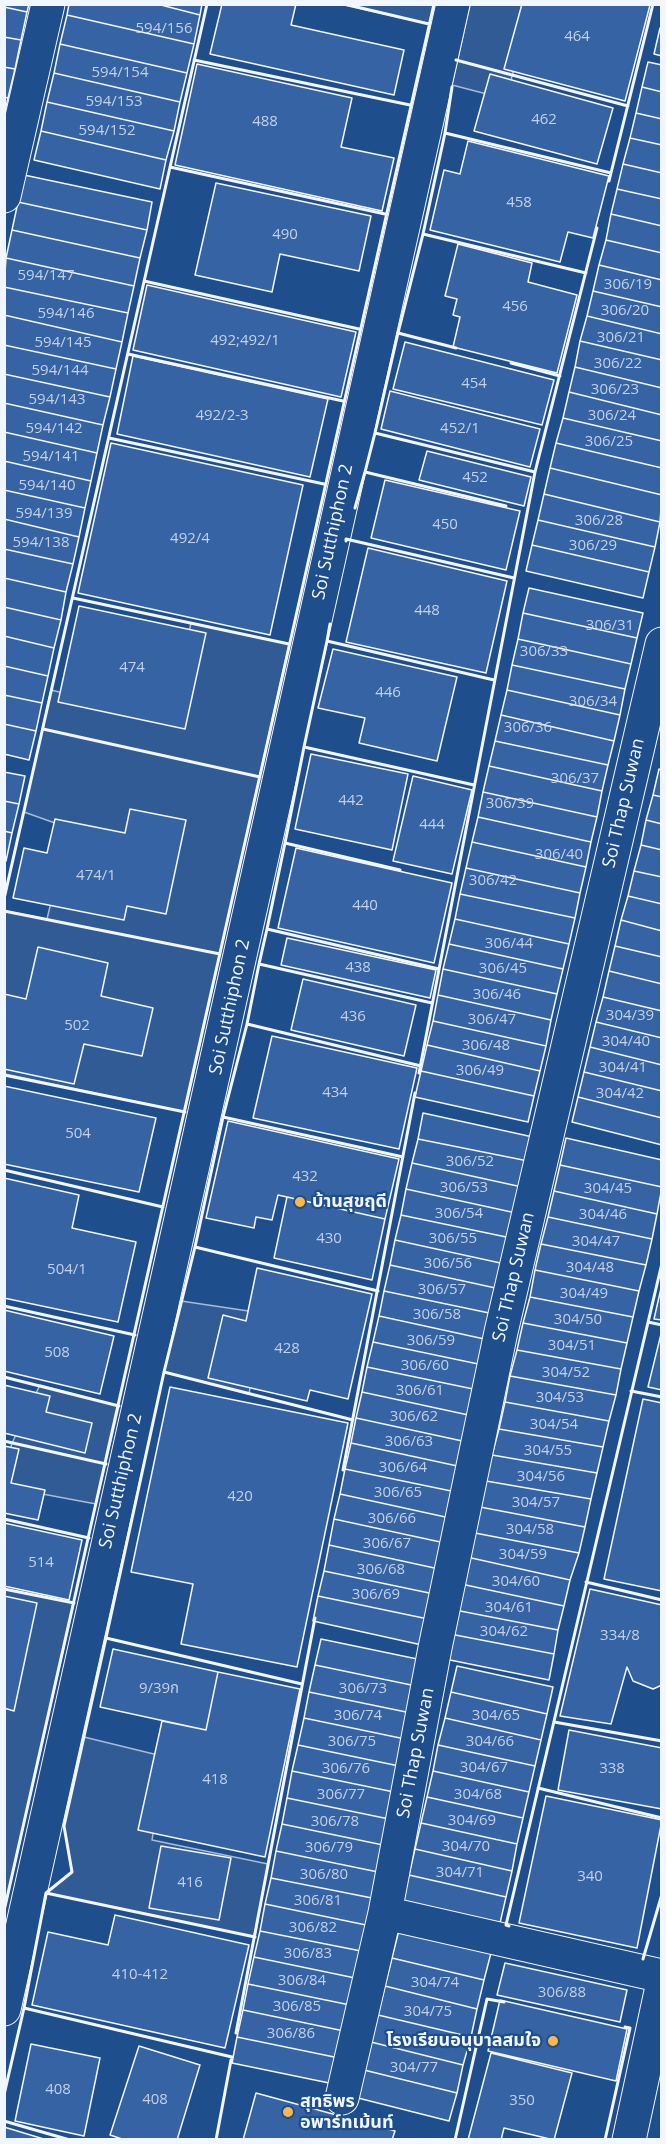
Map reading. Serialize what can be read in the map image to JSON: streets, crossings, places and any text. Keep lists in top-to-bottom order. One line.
{"streets":{"street":["Soi Sutthiphon 2","Soi Thap Suwan"]},"places":["บ้านสุขฤดี","โรงเรียนอนุบาลสมใจ","สุทธิพร อพาร์ทเม้นท์"],"house_numbers":["594/156","464","594/154","594/153","462","488","594/152","458","490","594/147","306/19","456","306/20","594/146","306/21","492;492/1","594/145","306/22","594/144","454","306/23","594/143","492/2-3","306/24","594/142","452/1","306/25","594/141","452","594/140","594/139","306/28","450","492/4","594/138","306/29","448","306/31","306/33","474","446","306/34","306/36","306/37","442","306/39","444","306/40","474/1","306/42","440","306/44","438","306/45","306/46","304/39","436","306/47","502","304/40","306/48","304/41","306/49","434","304/42","504","306/52","432","306/53","304/45","306/54","304/46","430","306/55","304/47","306/56","304/48","504/1","306/57","304/49","306/58","304/50","306/59","304/51","428","508","306/60","304/52","306/61","304/53","306/62","304/54","306/63","304/55","306/64","304/56","306/65","420","304/57","306/66","304/58","306/67","304/59","514","306/68","304/60","306/69","304/61","304/62","334/8","9/39ก","306/73","306/74","304/65","306/75","304/66","304/67","306/76","338","418","306/77","304/68","304/69","306/78","304/70","306/79","304/71","306/80","340","416","306/81","306/82","306/83","410-412","306/84","304/74","306/88","306/85","304/75","306/86","304/77","408","408","350"]}
